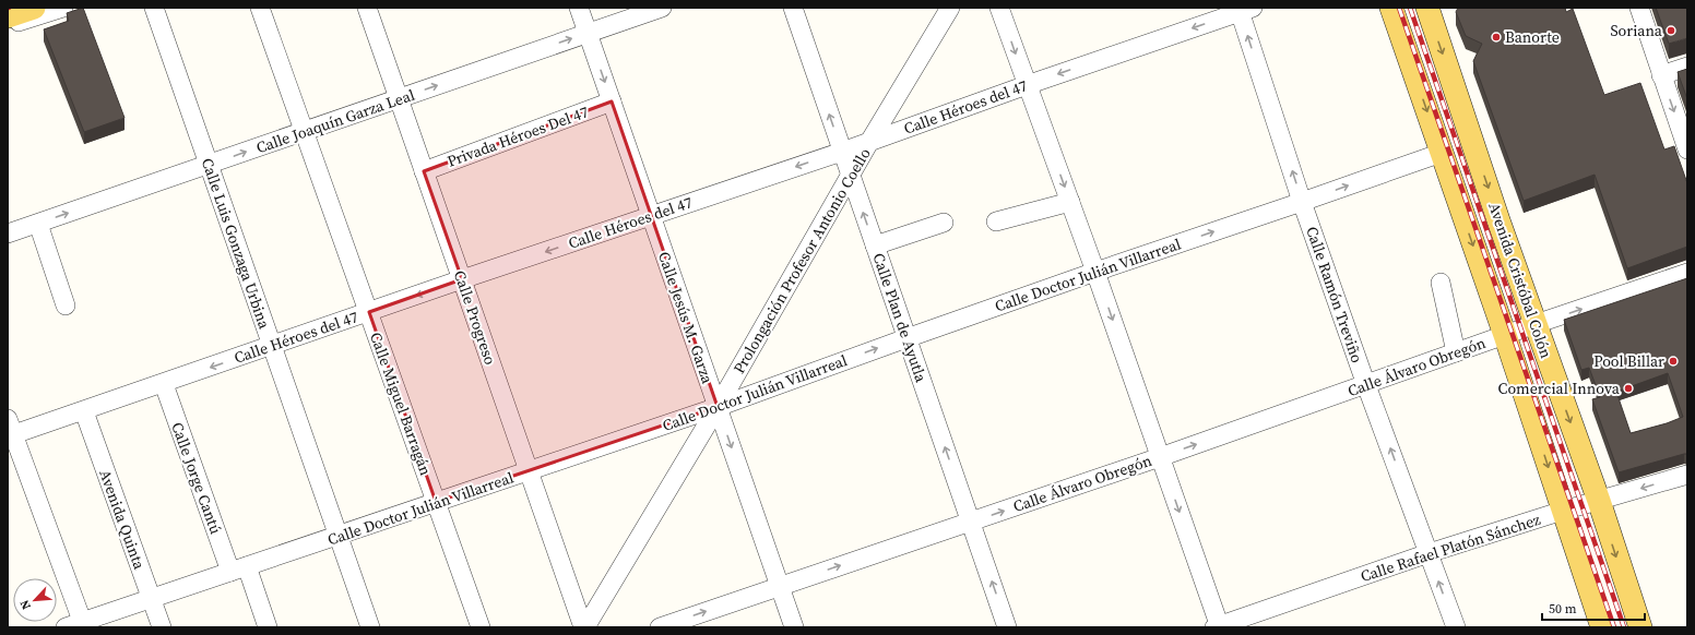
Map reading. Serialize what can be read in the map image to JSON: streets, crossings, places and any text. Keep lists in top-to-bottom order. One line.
{"streets":{"main road":["Avenida Cristóbal Colón"],"street":["Calle Héroes del 47","Calle Joaquín Garza Leal","Privada Héroes Del 47","Calle Luis Gonzaga Urbina","Prolongación Profesor Antonio Coello","Calle Doctor Julián Villarreal","Calle Ramón Treviño","Calle Progreso","Calle Jesús M. Garza","Calle Plan de Ayutla","Calle Álvaro Obregón","Calle Miguel Barragán","Calle Jorge Cantú","Avenida Quinta","Calle Rafael Platón Sánchez"]},"crossings":[["Calle Héroes del 47","Calle Luis Gonzaga Urbina"],["Calle Héroes del 47","Prolongación Profesor Antonio Coello"],["Calle Héroes del 47","Calle Ramón Treviño"],["Calle Héroes del 47","Calle Progreso"],["Calle Héroes del 47","Calle Jesús M. Garza"],["Calle Héroes del 47","Calle Plan de Ayutla"],["Calle Héroes del 47","Calle Miguel Barragán"],["Calle Héroes del 47","Calle Jorge Cantú"],["Calle Héroes del 47","Avenida Quinta"],["Calle Joaquín Garza Leal","Calle Luis Gonzaga Urbina"],["Calle Joaquín Garza Leal","Calle Progreso"],["Calle Joaquín Garza Leal","Calle Jesús M. Garza"],["Calle Joaquín Garza Leal","Calle Miguel Barragán"],["Privada Héroes Del 47","Calle Progreso"],["Privada Héroes Del 47","Calle Jesús M. Garza"],["Calle Luis Gonzaga Urbina","Calle Doctor Julián Villarreal"],["Prolongación Profesor Antonio Coello","Calle Doctor Julián Villarreal"],["Prolongación Profesor Antonio Coello","Calle Progreso"],["Prolongación Profesor Antonio Coello","Calle Jesús M. Garza"],["Prolongación Profesor Antonio Coello","Calle Plan de Ayutla"],["Calle Doctor Julián Villarreal","Calle Ramón Treviño"],["Calle Doctor Julián Villarreal","Calle Progreso"],["Calle Doctor Julián Villarreal","Calle Jesús M. Garza"],["Calle Doctor Julián Villarreal","Calle Plan de Ayutla"],["Calle Doctor Julián Villarreal","Calle Miguel Barragán"],["Calle Doctor Julián Villarreal","Calle Jorge Cantú"],["Calle Doctor Julián Villarreal","Avenida Quinta"],["Avenida Cristóbal Colón","Calle Álvaro Obregón"],["Avenida Cristóbal Colón","Calle Rafael Platón Sánchez"],["Calle Ramón Treviño","Calle Álvaro Obregón"],["Calle Ramón Treviño","Calle Rafael Platón Sánchez"],["Calle Jesús M. Garza","Calle Álvaro Obregón"],["Calle Plan de Ayutla","Calle Álvaro Obregón"]],"one_way":["Calle Héroes del 47","Calle Joaquín Garza Leal","Calle Doctor Julián Villarreal","Calle Ramón Treviño","Calle Jesús M. Garza","Calle Plan de Ayutla","Calle Álvaro Obregón"],"places":["Soriana","Banorte","Pool Billar","Comercial Innova"],"scale_bar":"50 m","north":"bottom left"}
